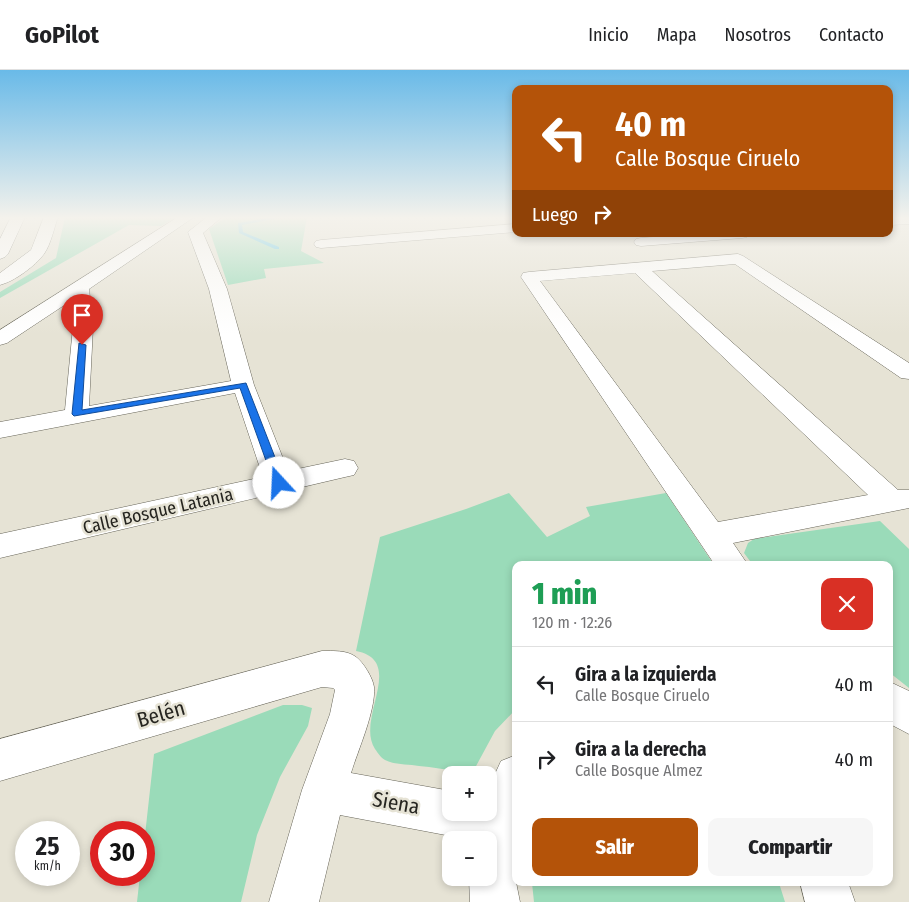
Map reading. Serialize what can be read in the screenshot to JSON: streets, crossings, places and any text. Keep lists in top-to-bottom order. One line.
{"streets":{"street":["Calle Bosque Latania","Belén","Siena"]},"crossings":[["Belén","Siena"]],"page":{"header":"GoPilot","nav":["Inicio","Mapa","Nosotros","Contacto"],"turn":["40 m","Calle Bosque Ciruelo"],"then":"Luego","heading":["1 min","120 m · 12:26"],"list":[{"name":"Gira a la izquierda","note":"Calle Bosque Ciruelo","value":"40 m"},{"name":"Gira a la derecha","note":"Calle Bosque Almez","value":"40 m"}],"map_buttons":["+","−"],"buttons":["Salir","Compartir"],"speed":"25 km/h","limit":"30"}}
